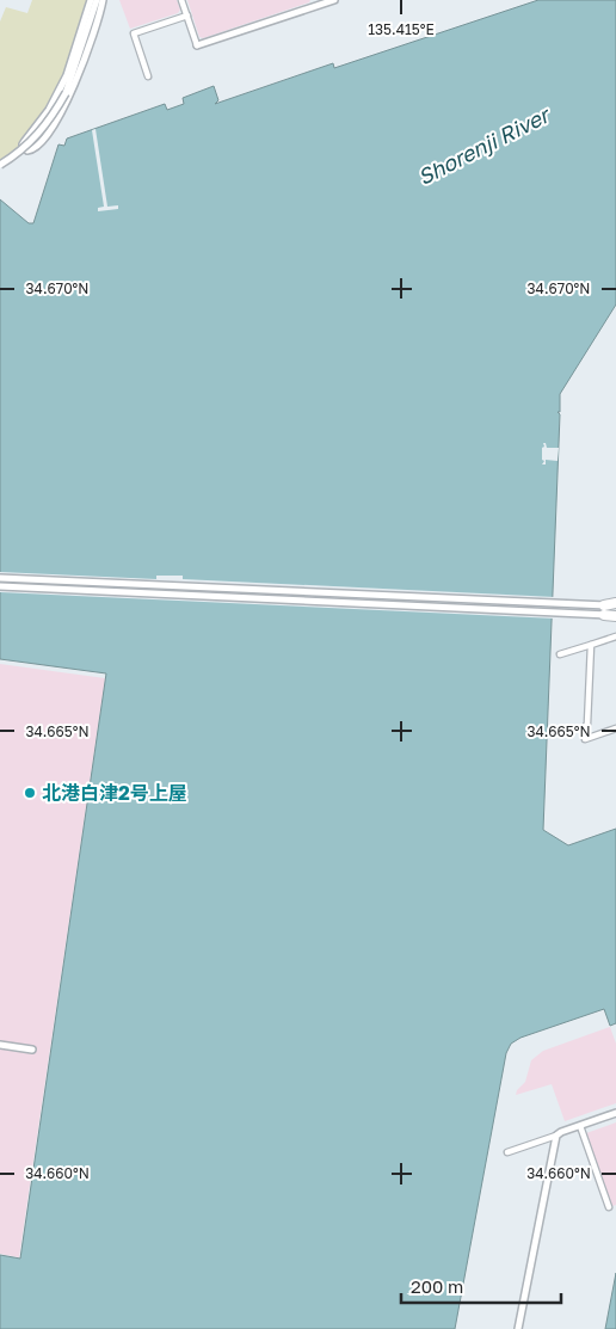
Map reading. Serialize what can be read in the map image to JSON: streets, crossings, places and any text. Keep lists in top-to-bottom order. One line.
{"water":["Shorenji River"],"places":["北港白津2号上屋"],"scale_bar":"200 m","coordinates":["135.415°E","34.670°N","34.665°N","34.660°N"]}
